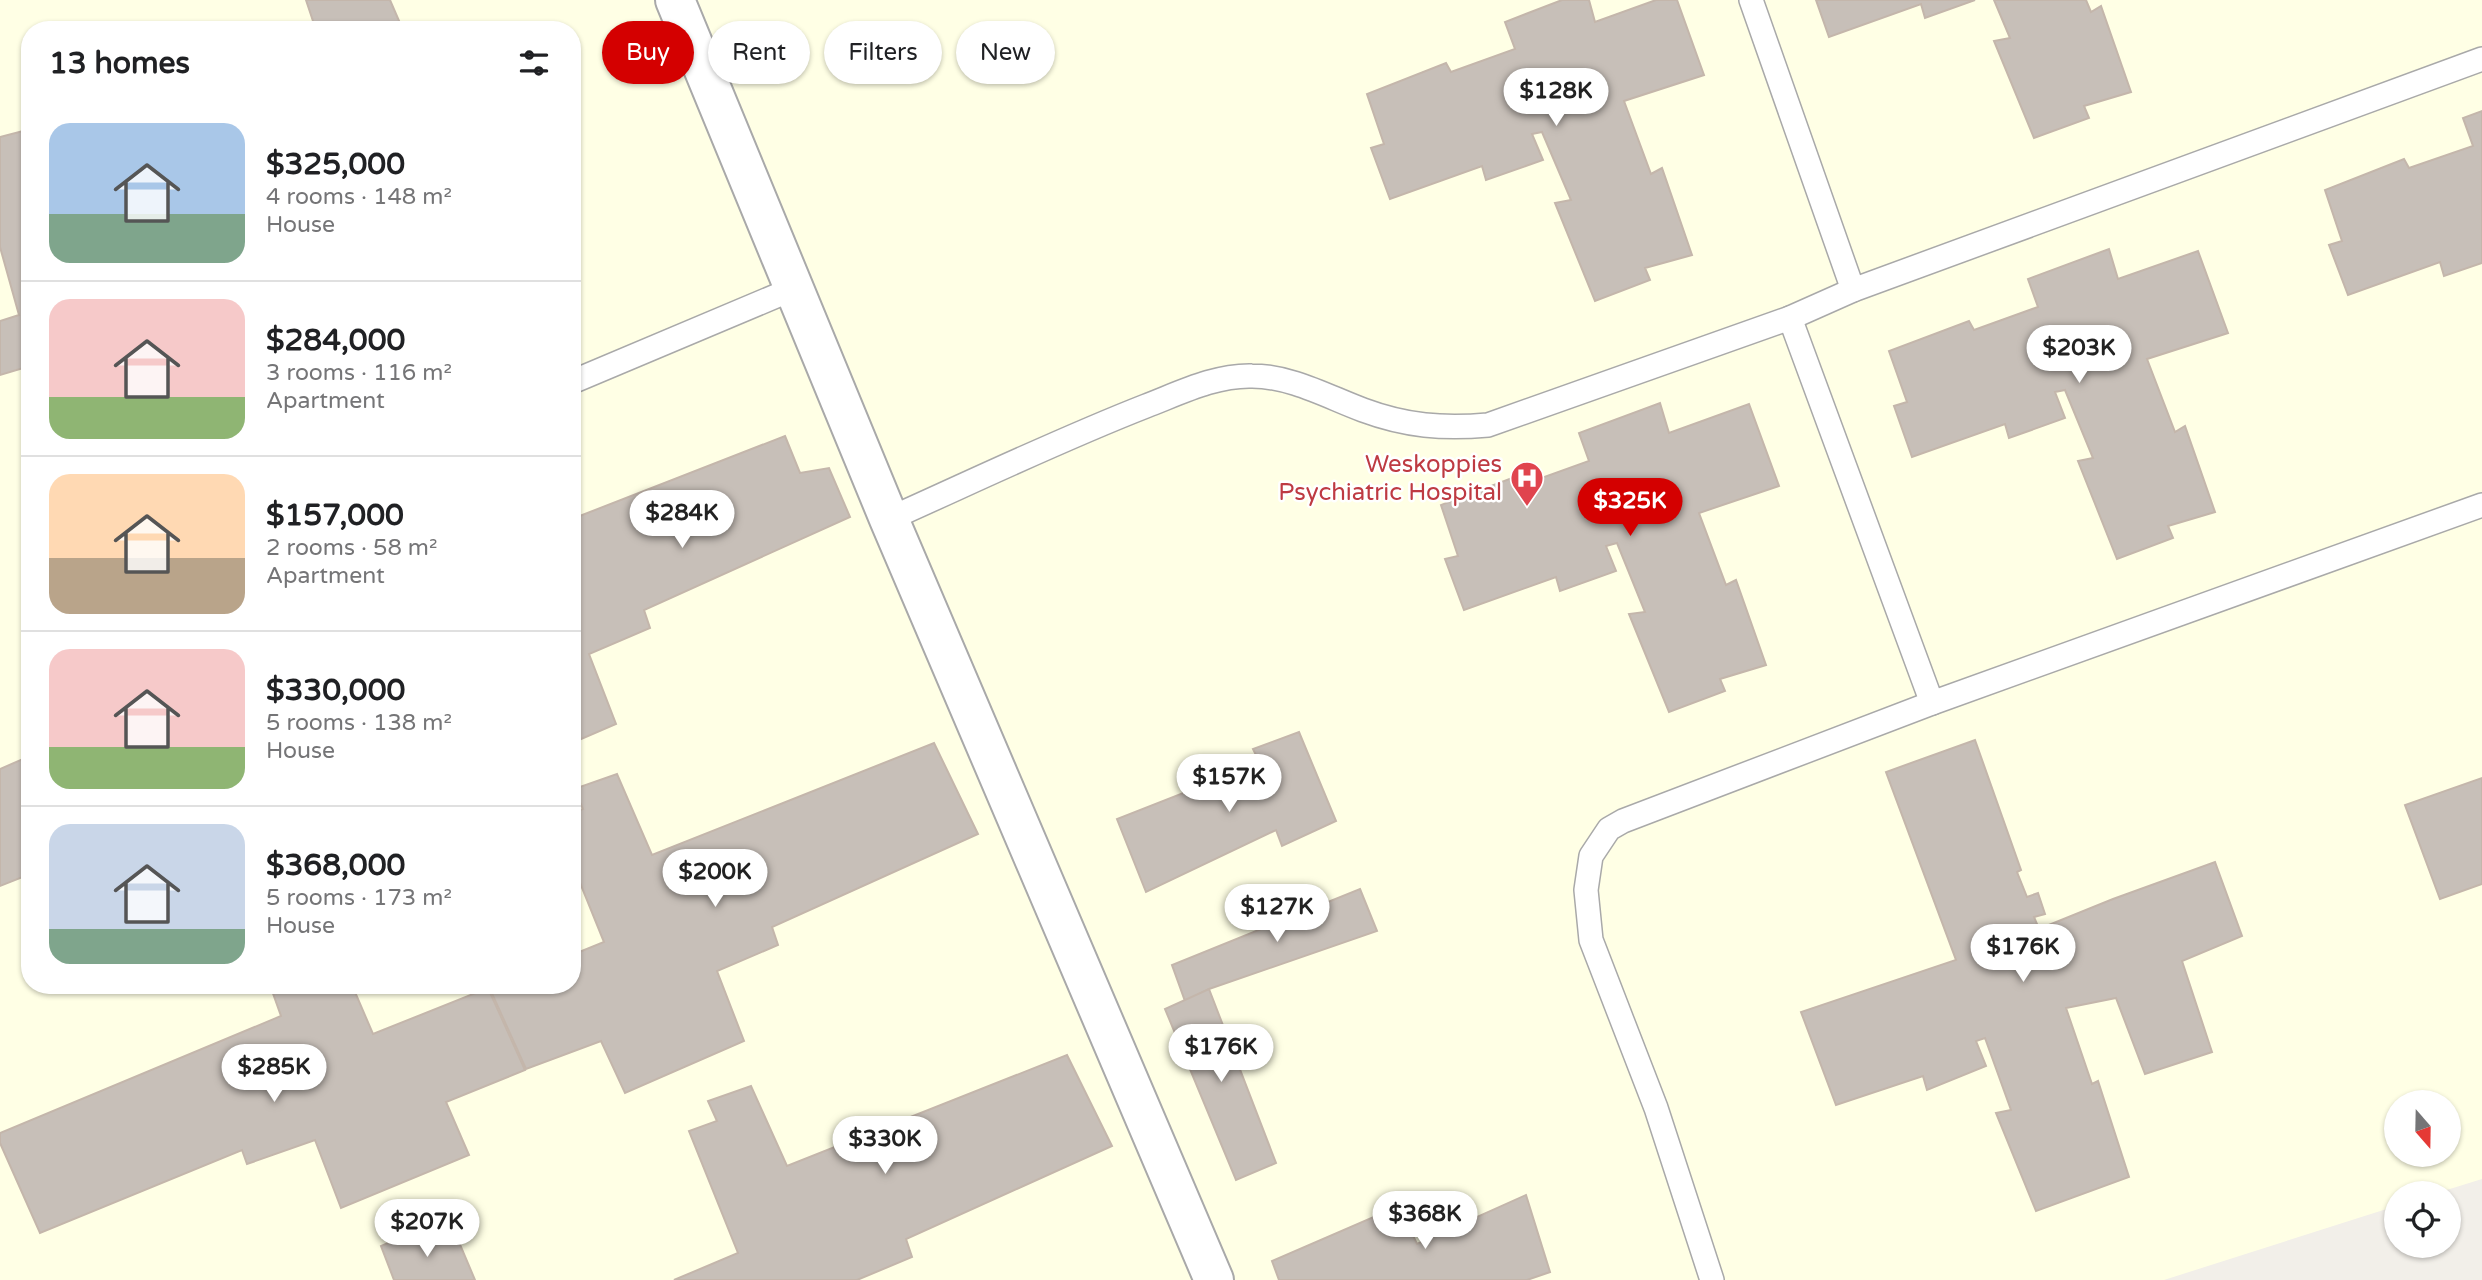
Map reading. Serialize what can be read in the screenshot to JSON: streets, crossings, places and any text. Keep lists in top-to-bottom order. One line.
{"places":{"hospital":["Weskoppies Psychiatric Hospital"]},"north":"bottom","page":{"chip":["Buy","Rent","Filters","New"],"heading":"13 homes","price":["$128K","$203K","$325K","$284K","$157K","$200K","$127K","$176K","$176K","$285K","$330K","$368K","$207K"],"list":[{"name":"$325,000","note":"4 rooms · 148 m² · House"},{"name":"$284,000","note":"3 rooms · 116 m² · Apartment"},{"name":"$157,000","note":"2 rooms · 58 m² · Apartment"},{"name":"$330,000","note":"5 rooms · 138 m² · House"},{"name":"$368,000","note":"5 rooms · 173 m² · House"}]}}
